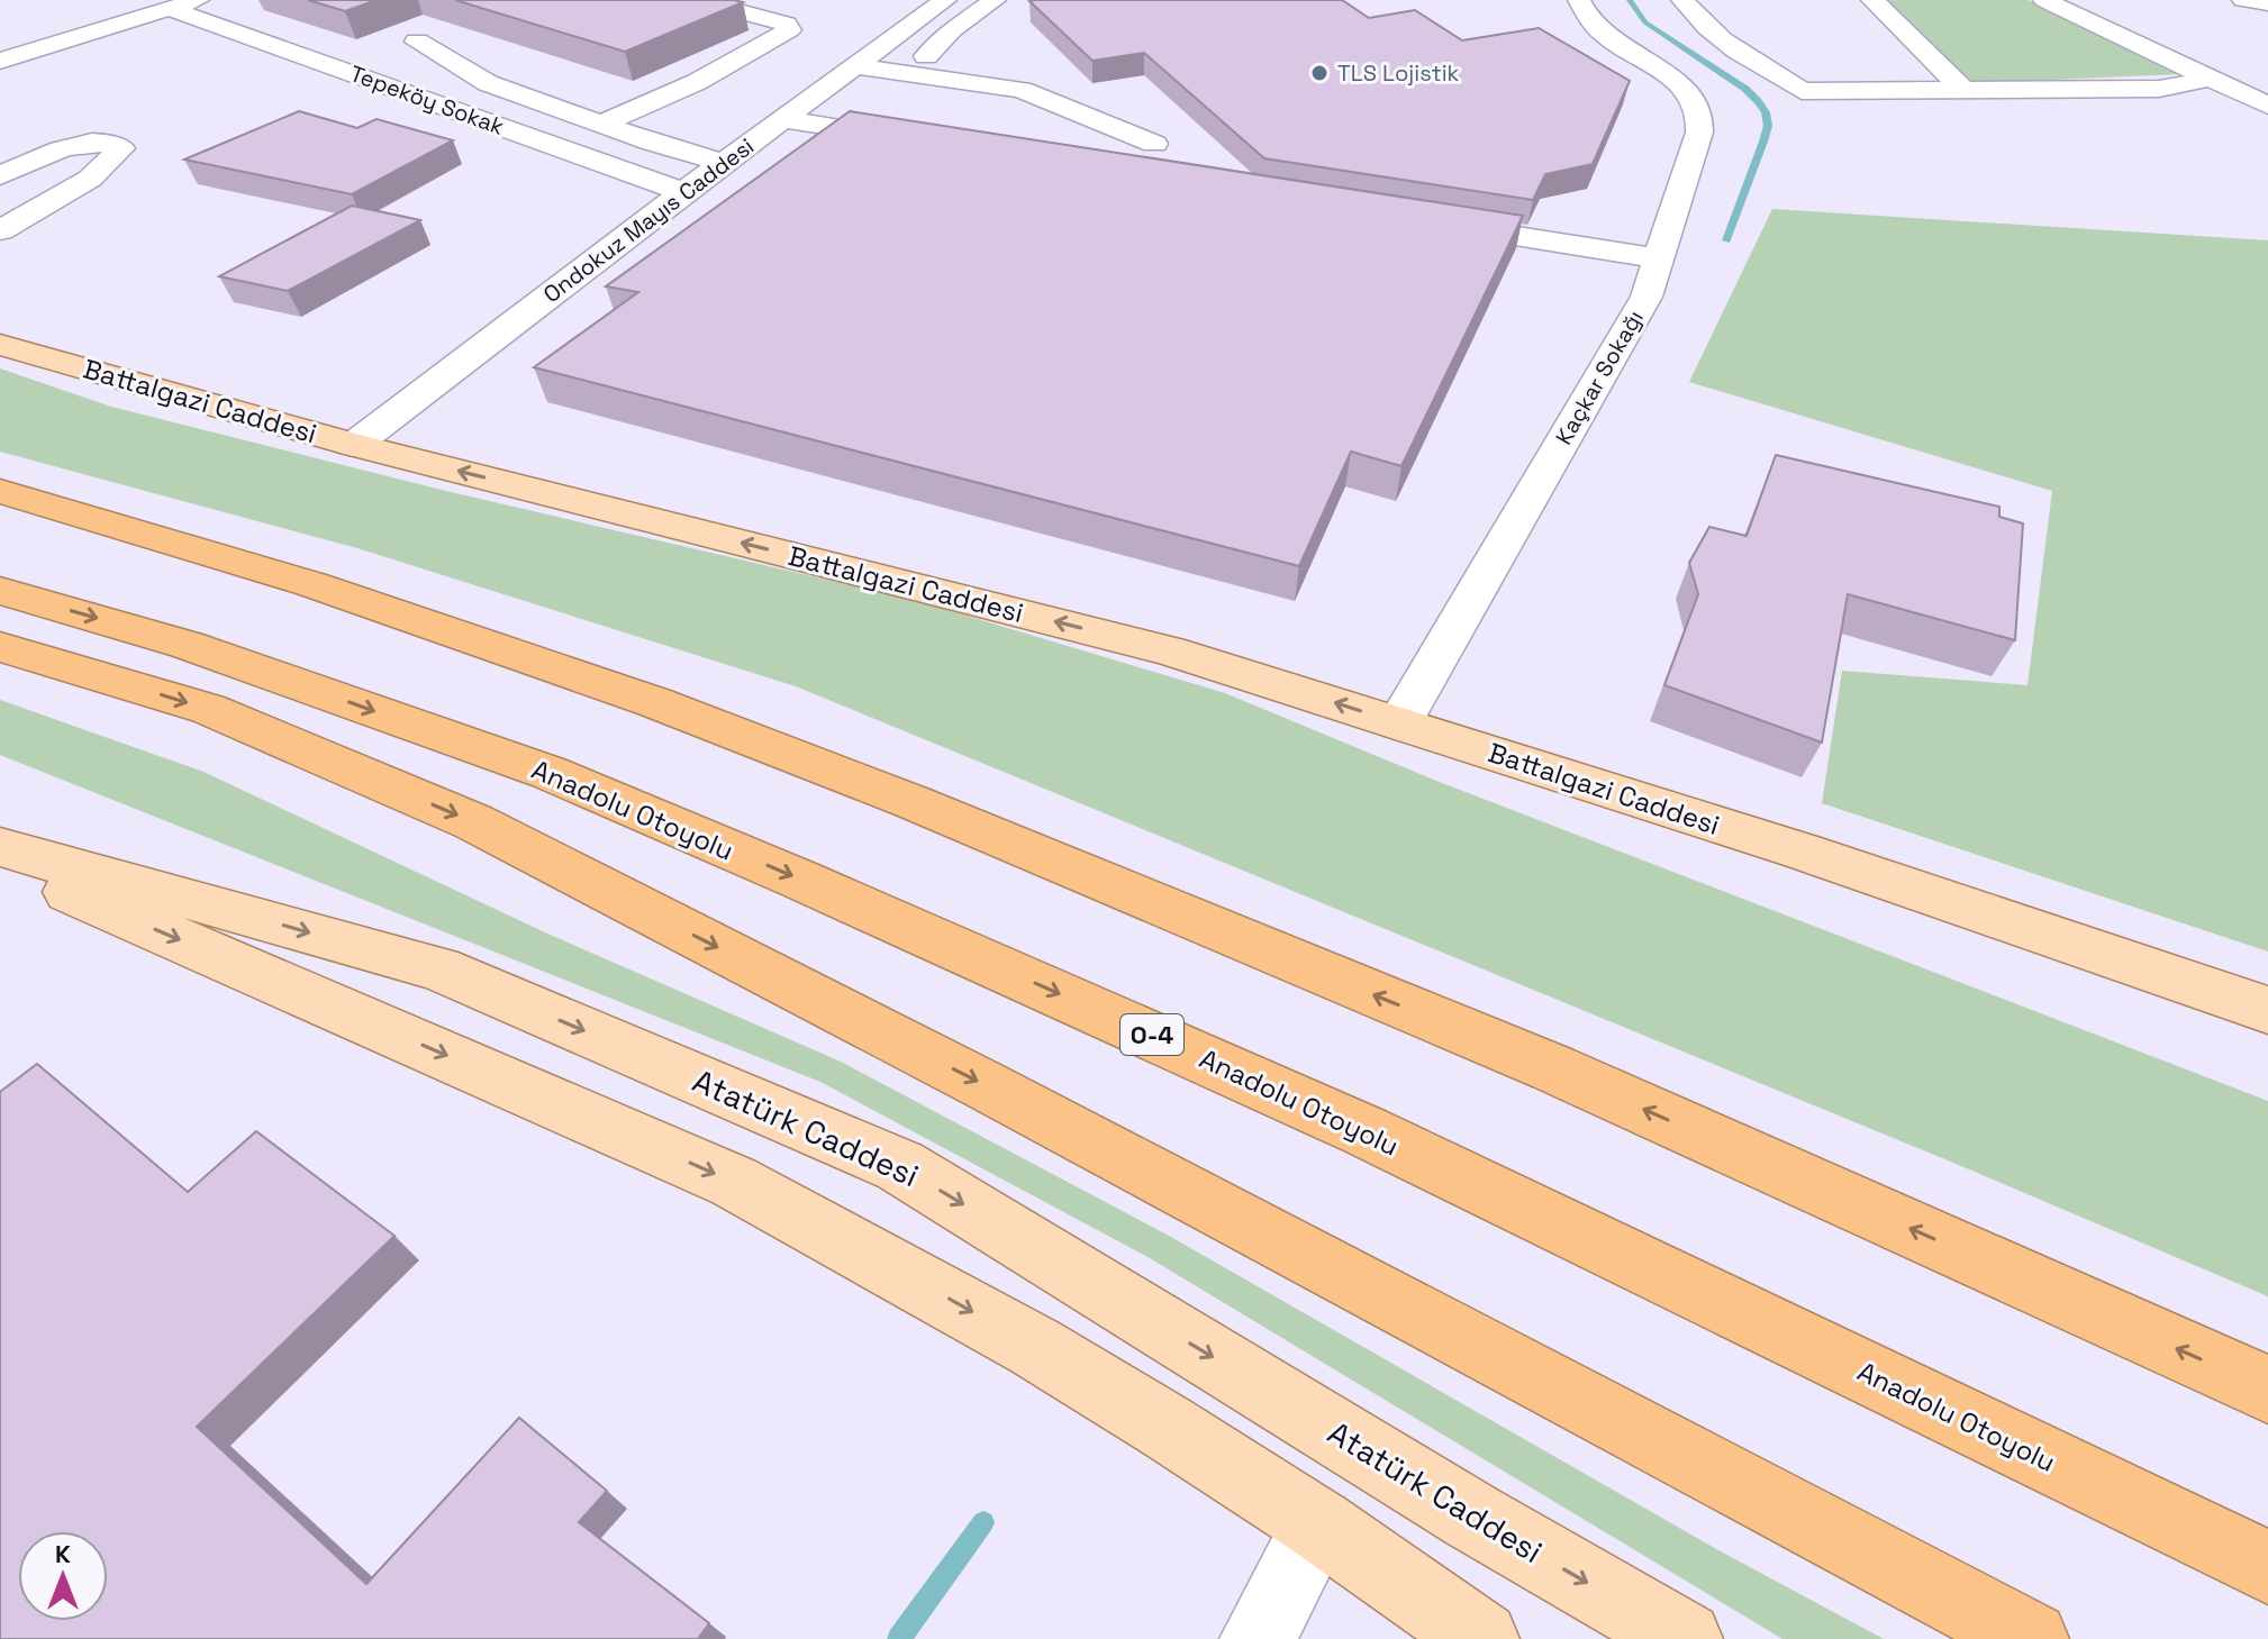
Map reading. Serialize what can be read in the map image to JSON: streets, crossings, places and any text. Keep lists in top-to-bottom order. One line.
{"streets":{"highway":["Anadolu Otoyolu","O-4"],"main road":["Battalgazi Caddesi","Atatürk Caddesi"],"street":["Tepeköy Sokak","Ondokuz Mayıs Caddesi","Kaçkar Sokağı"]},"crossings":[["Tepeköy Sokak","Ondokuz Mayıs Caddesi"],["Ondokuz Mayıs Caddesi","Battalgazi Caddesi"],["Kaçkar Sokağı","Battalgazi Caddesi"]],"one_way":["Battalgazi Caddesi"],"places":["TLS Lojistik"],"north":"top"}
